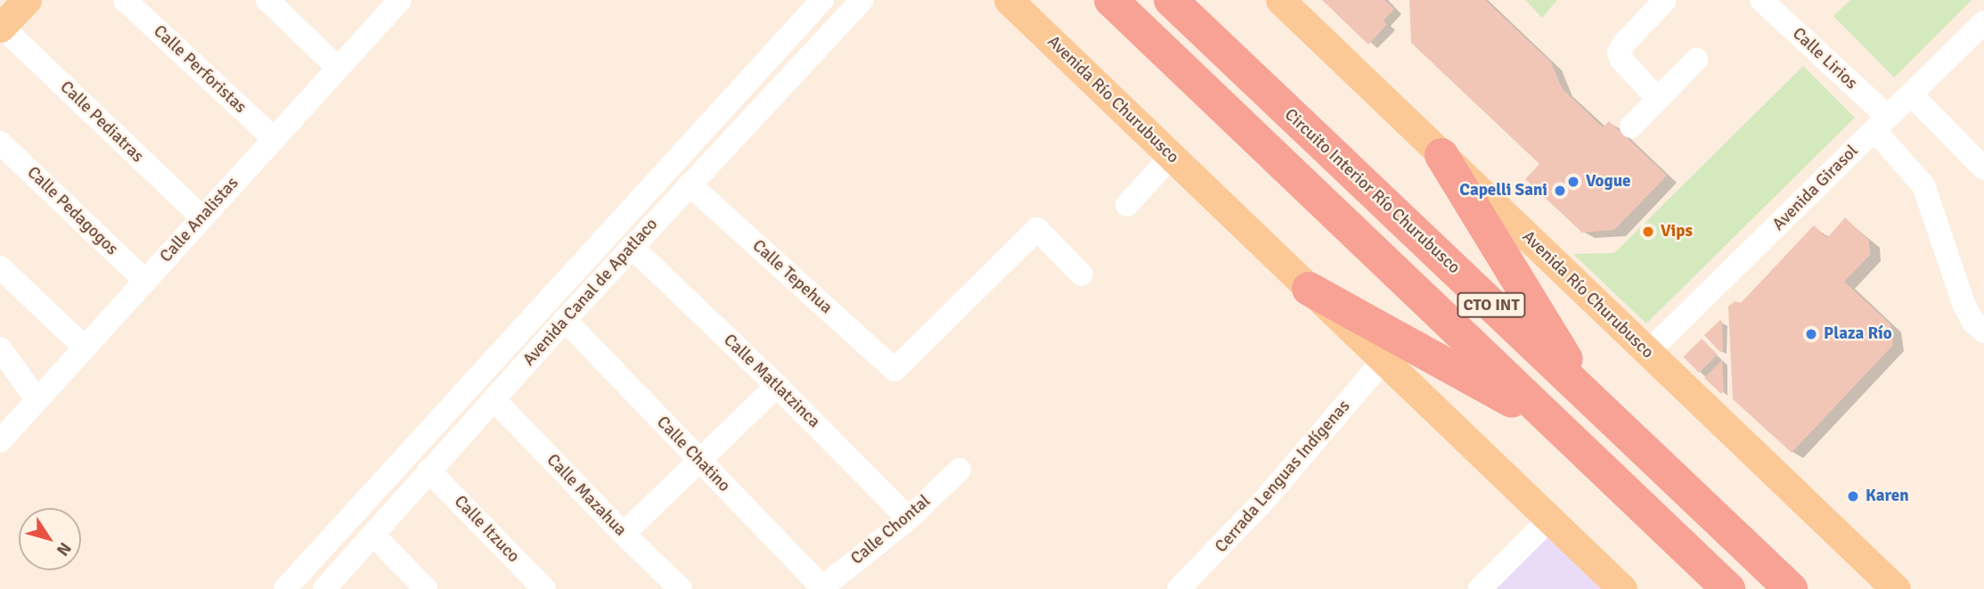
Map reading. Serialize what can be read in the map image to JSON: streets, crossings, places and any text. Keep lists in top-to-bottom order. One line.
{"streets":{"highway":["Circuito Interior Río Churubusco","CTO INT"],"main road":["Avenida Río Churubusco"],"street":["Calle Lirios","Calle Perforistas","Calle Pediatras","Avenida Girasol","Calle Pedagogos","Calle Analistas","Calle Tepehua","Avenida Canal de Apatlaco","Calle Matlatzinca","Calle Chatino","Cerrada Lenguas Indígenas","Calle Mazahua","Calle Itzuco","Calle Chontal"]},"crossings":[["Calle Lirios","Avenida Girasol"],["Calle Perforistas","Calle Analistas"],["Avenida Río Churubusco","Avenida Girasol"],["Avenida Río Churubusco","Cerrada Lenguas Indígenas"],["Calle Pediatras","Calle Analistas"],["Calle Pedagogos","Calle Analistas"],["Calle Tepehua","Avenida Canal de Apatlaco"],["Avenida Canal de Apatlaco","Calle Matlatzinca"],["Avenida Canal de Apatlaco","Calle Chatino"],["Avenida Canal de Apatlaco","Calle Mazahua"],["Avenida Canal de Apatlaco","Calle Itzuco"],["Calle Matlatzinca","Calle Chontal"],["Calle Chatino","Calle Chontal"]],"places":["Vogue","Capelli Sani","Vips","Plaza Río","Karen"],"north":"bottom right"}
